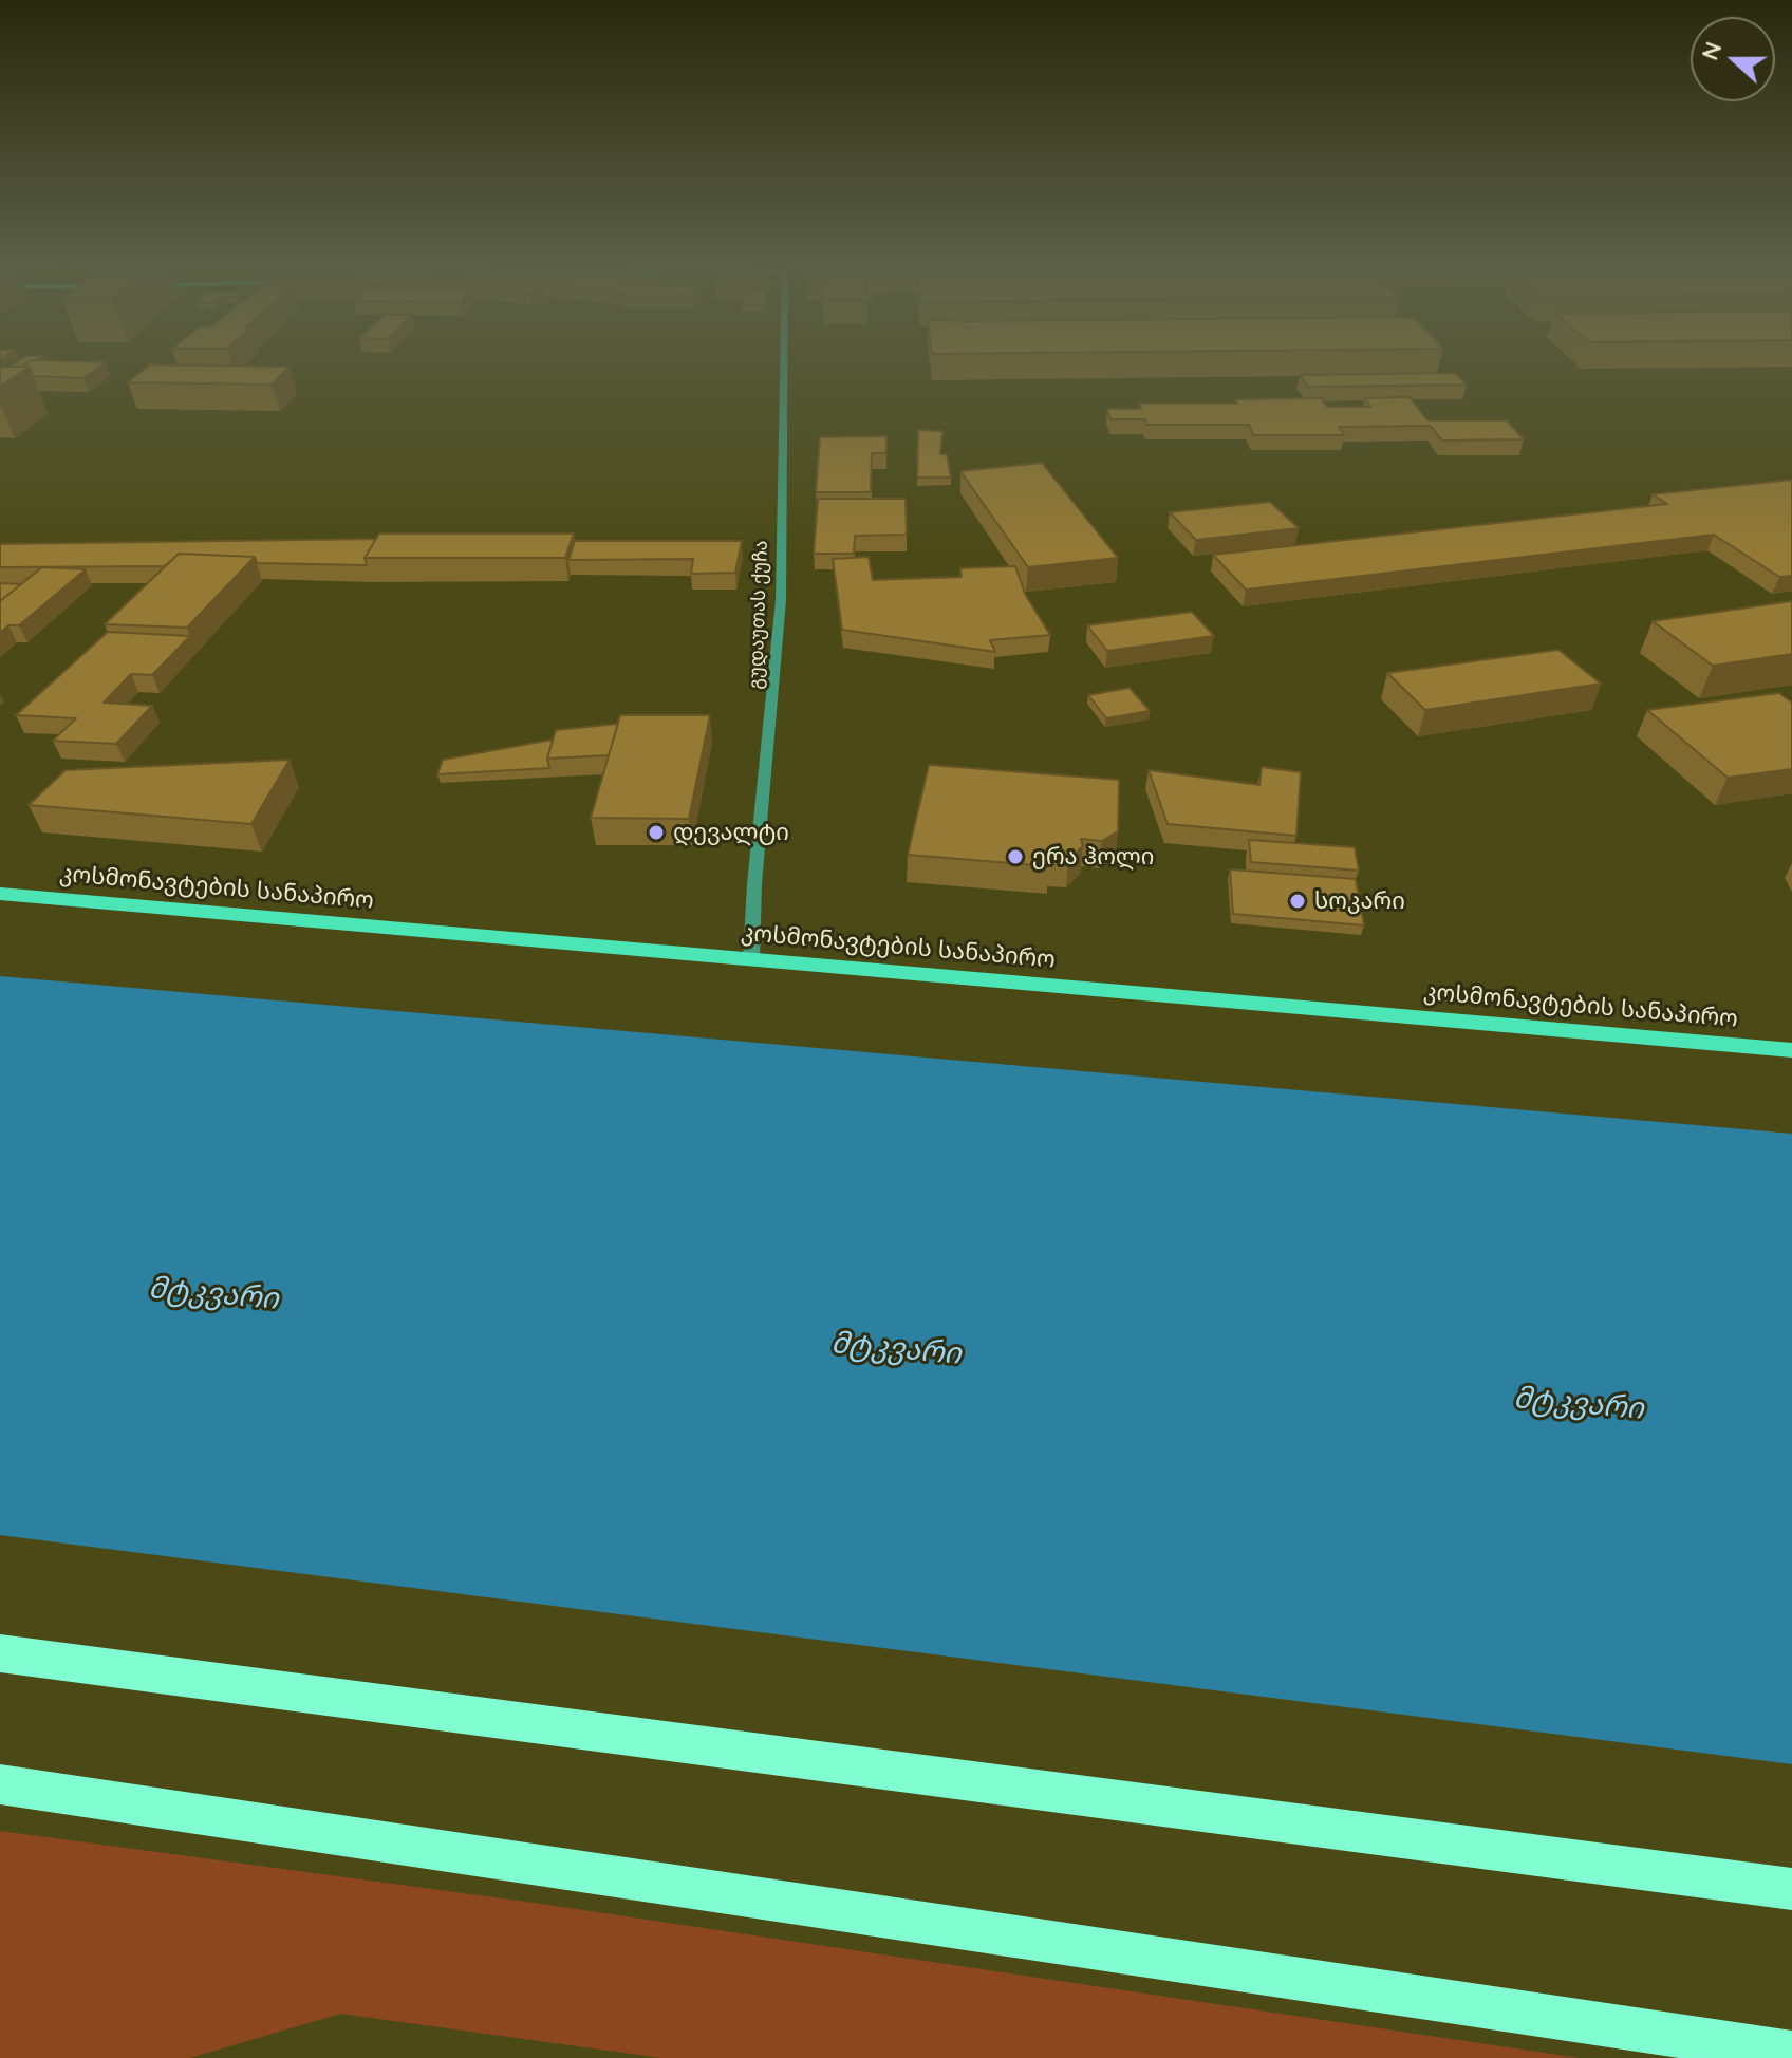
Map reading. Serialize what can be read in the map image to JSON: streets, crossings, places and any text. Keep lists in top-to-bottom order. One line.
{"streets":{"main road":["კოსმონავტების სანაპირო"],"street":["გუდაუთას ქუჩა"]},"crossings":[["გუდაუთას ქუჩა","კოსმონავტების სანაპირო"]],"water":["მტკვარი"],"places":["დევალტი","ერა ჰოლი","სოკარი"],"north":"left"}
